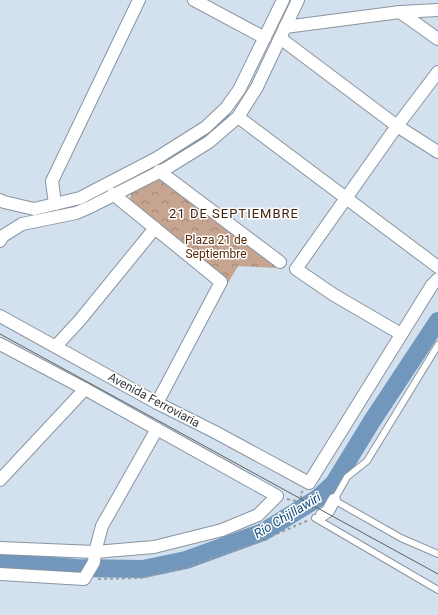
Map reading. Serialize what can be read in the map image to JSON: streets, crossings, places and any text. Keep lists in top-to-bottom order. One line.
{"streets":{"street":["Avenida Ferroviaria"]},"districts":["21 DE SEPTIEMBRE"],"water":["Río Chijllawiri"],"parks":["Plaza 21 de Septiembre"]}
